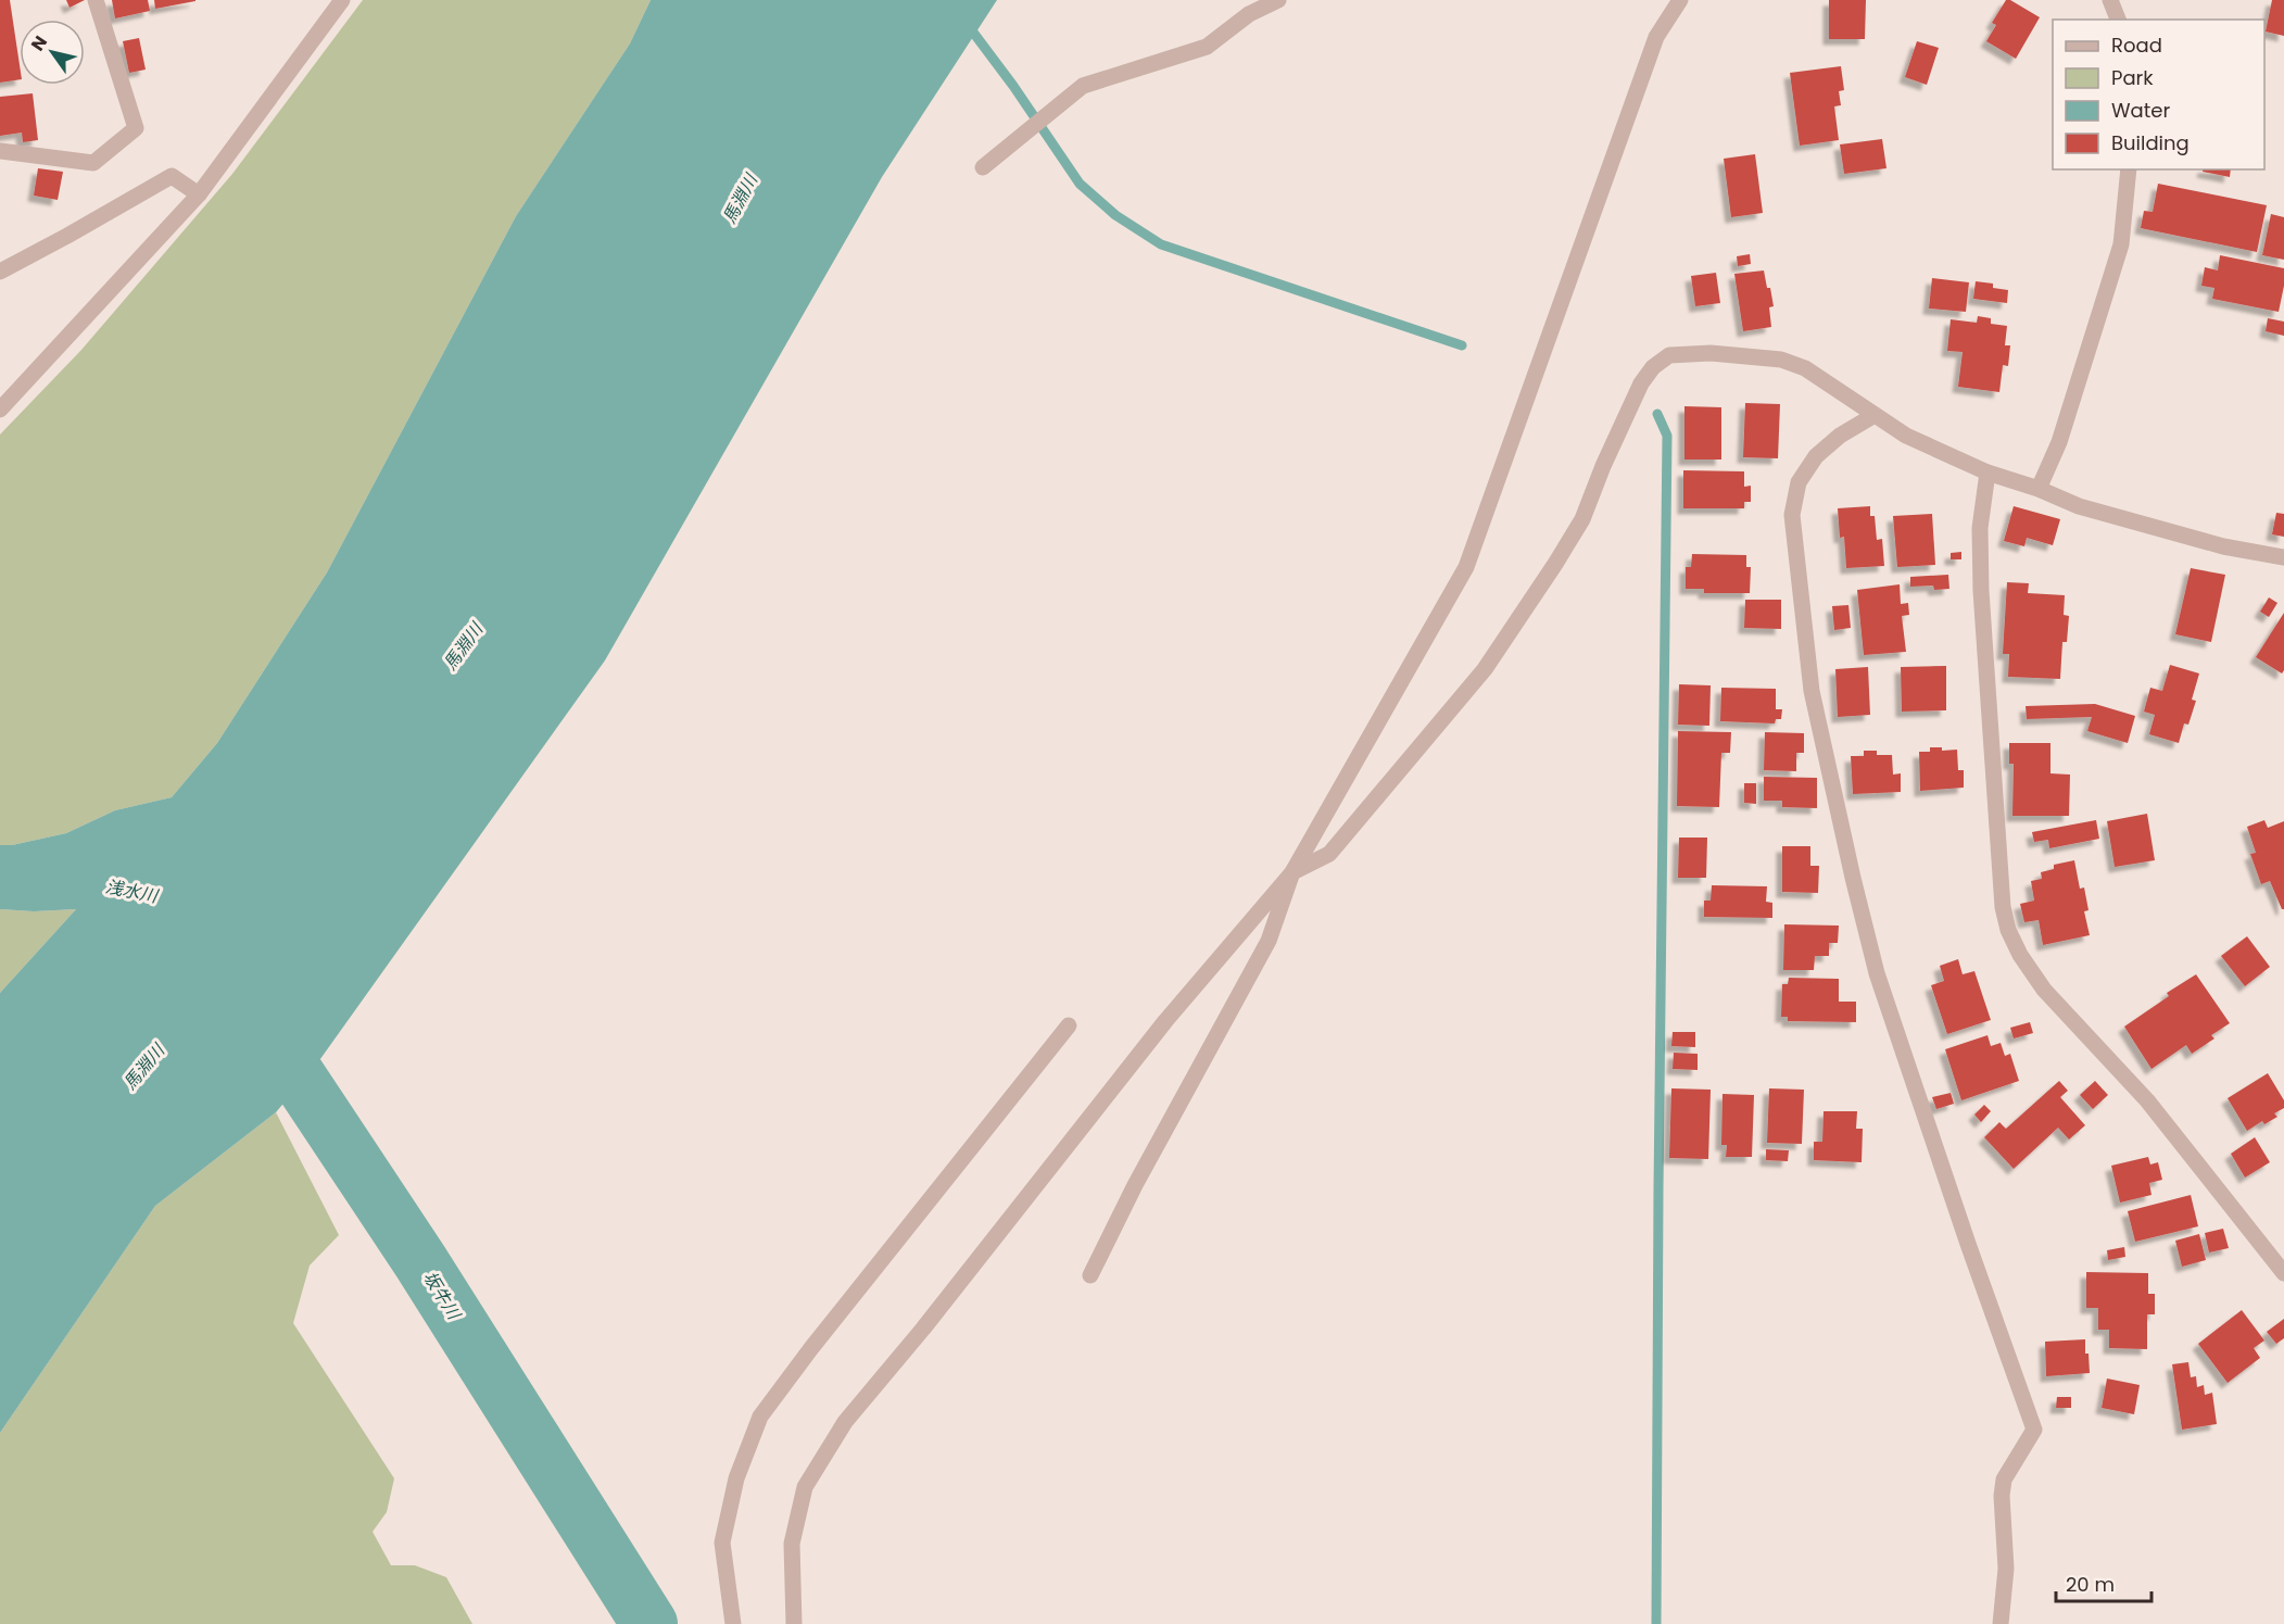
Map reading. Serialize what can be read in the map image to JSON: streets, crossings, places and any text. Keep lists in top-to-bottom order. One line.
{"water":["馬淵川","浅水川","坂牛川"],"legend":["Road","Park","Water","Building"],"scale_bar":"20 m","north":"top left"}
